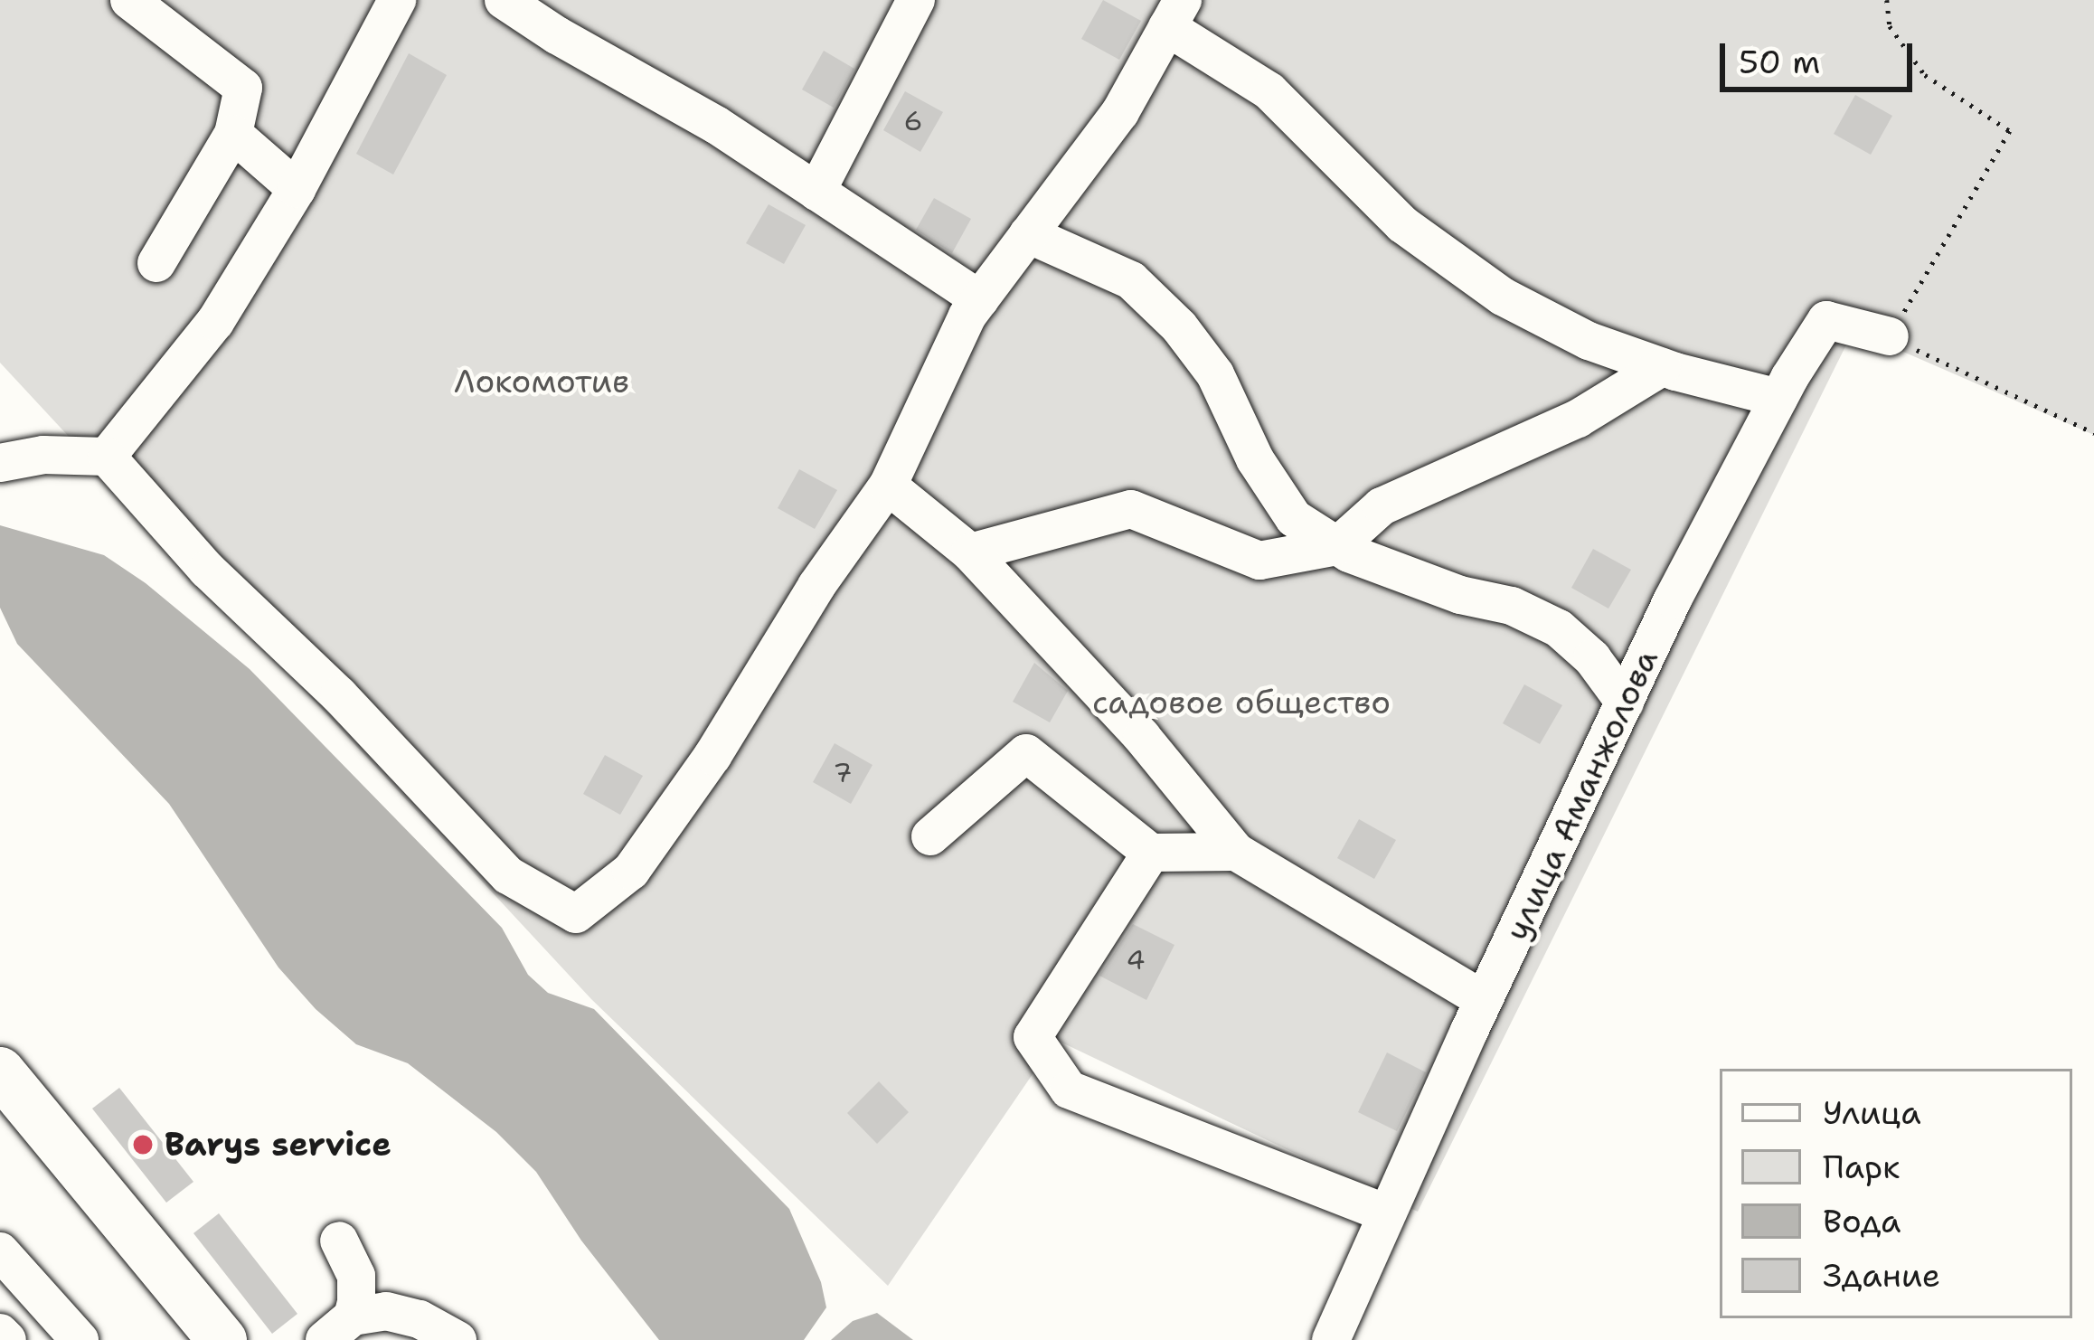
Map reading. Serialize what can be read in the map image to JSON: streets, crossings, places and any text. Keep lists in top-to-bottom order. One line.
{"streets":{"street":["улица Аманжолова"]},"parks":["Локомотив","садовое общество"],"places":["Barys service"],"house_numbers":["6","7","4"],"legend":["Улица","Парк","Вода","Здание"],"scale_bar":"50 m"}
